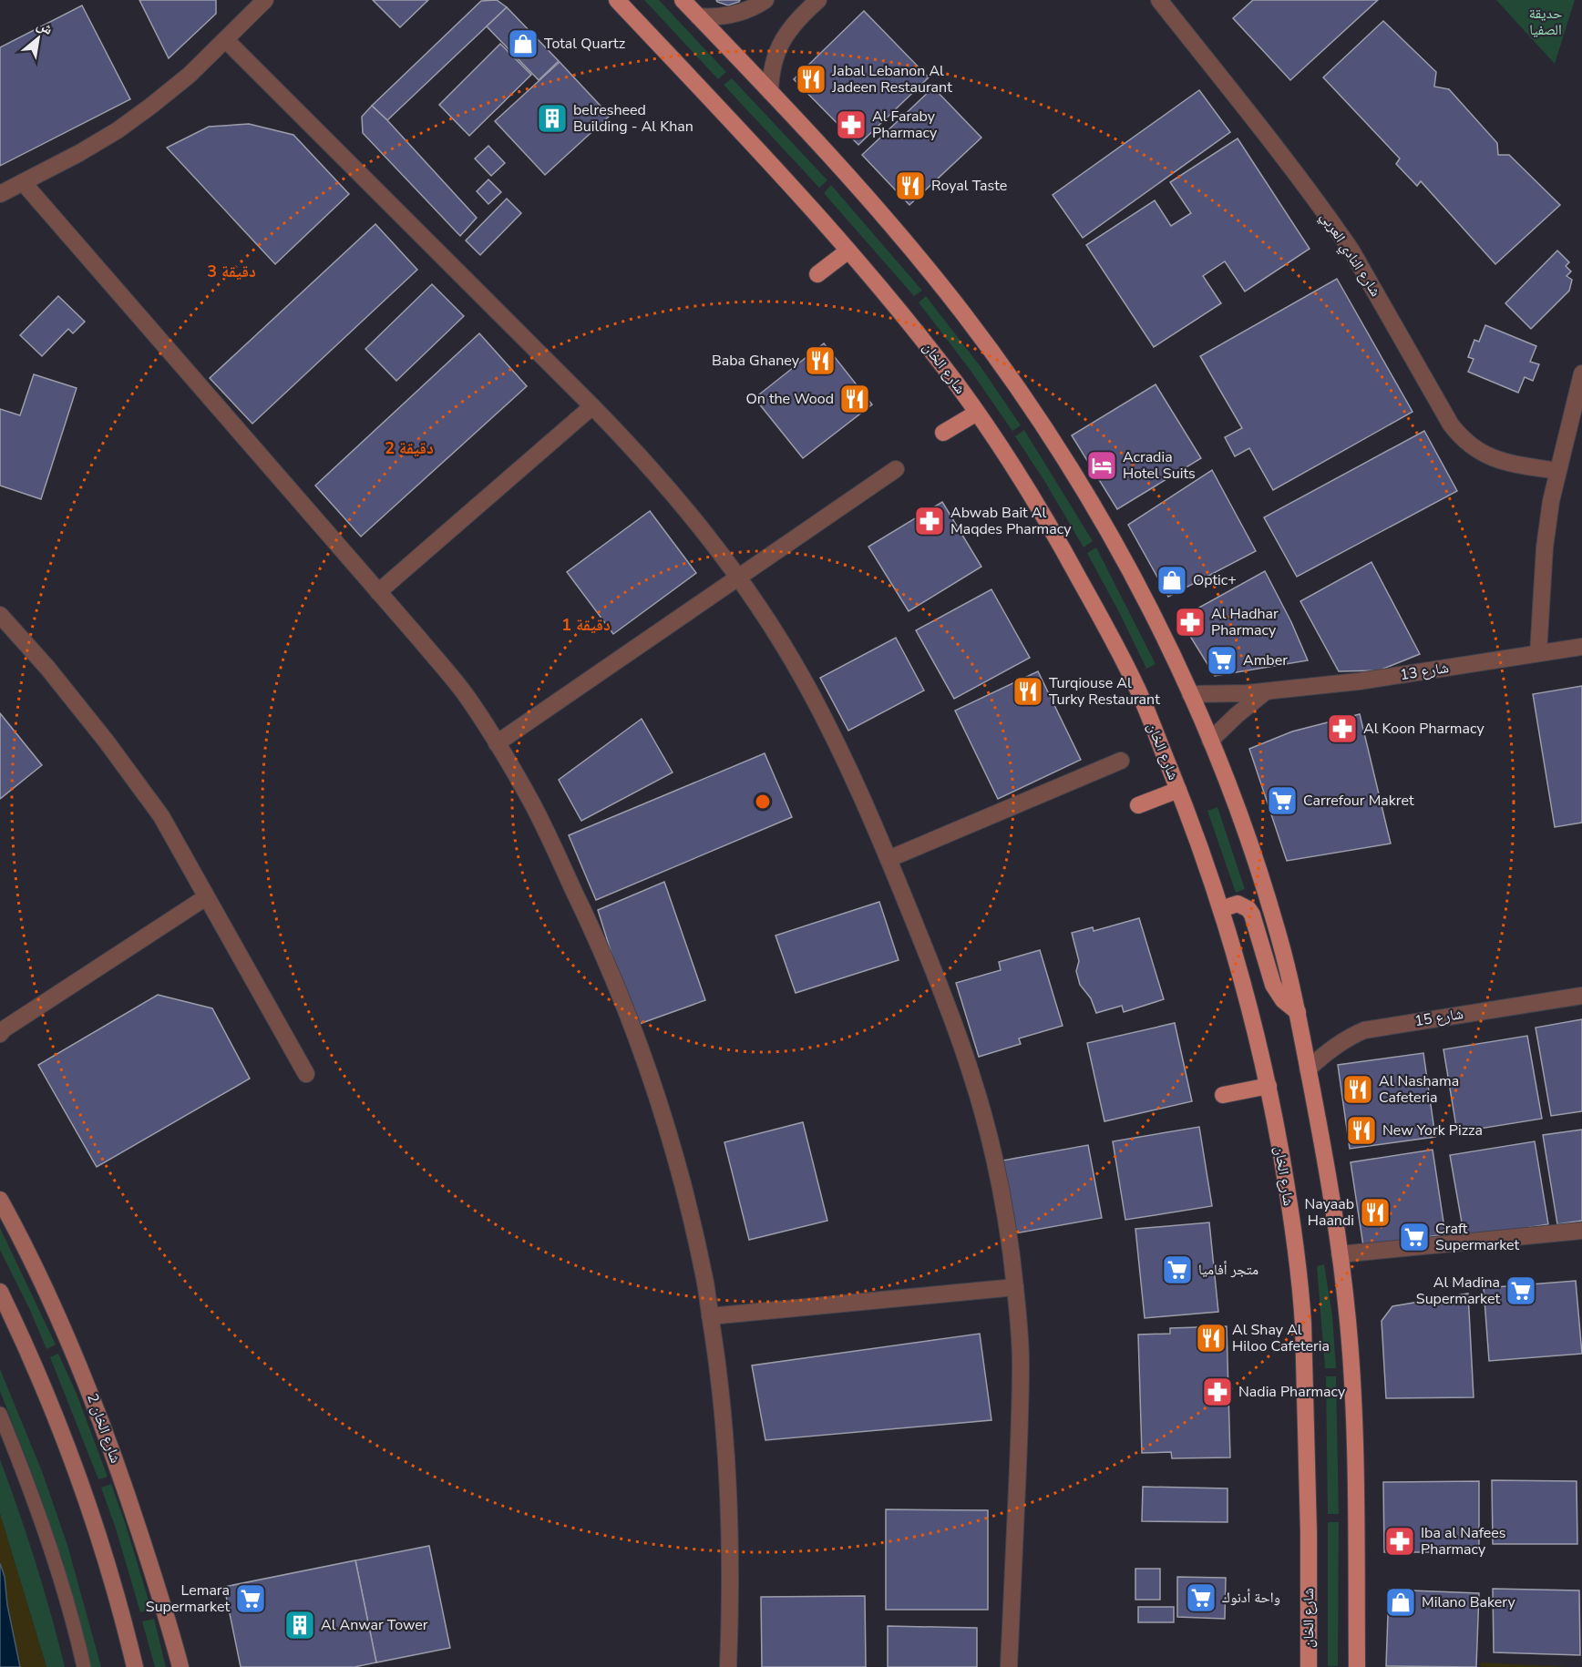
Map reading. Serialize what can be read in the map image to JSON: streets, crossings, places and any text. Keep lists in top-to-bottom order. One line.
{"streets":{"main road":["شارع الخان","شارع الخان 2"],"street":["شارع النادي العربي","شارع 13","شارع 15"]},"parks":["حديقة الصفيا"],"places":{"shop":["Total Quartz","Optic+","Milano Bakery"],"restaurant":["Jabal Lebanon Al Jadeen Restaurant","Royal Taste","Baba Ghaney","On the Wood","Turqiouse Al Turky Restaurant","Al Nashama Cafeteria","New York Pizza","Nayaab Haandi","Al Shay Al Hiloo Cafeteria"],"building":["belresheed Building - Al Khan","Al Anwar Tower"],"pharmacy":["Al Faraby Pharmacy","Abwab Bait Al Maqdes Pharmacy","Al Hadhar Pharmacy","Al Koon Pharmacy","Nadia Pharmacy","Iba al Nafees Pharmacy"],"hotel":["Acradia Hotel Suits"],"supermarket":["Amber","Carrefour Makret","Craft Supermarket","متجر أفاميا","Al Madina Supermarket","واحة أدنوك","Lemara Supermarket"]},"north":"top right","rings":["3 دقيقة","2 دقيقة","1 دقيقة"]}
